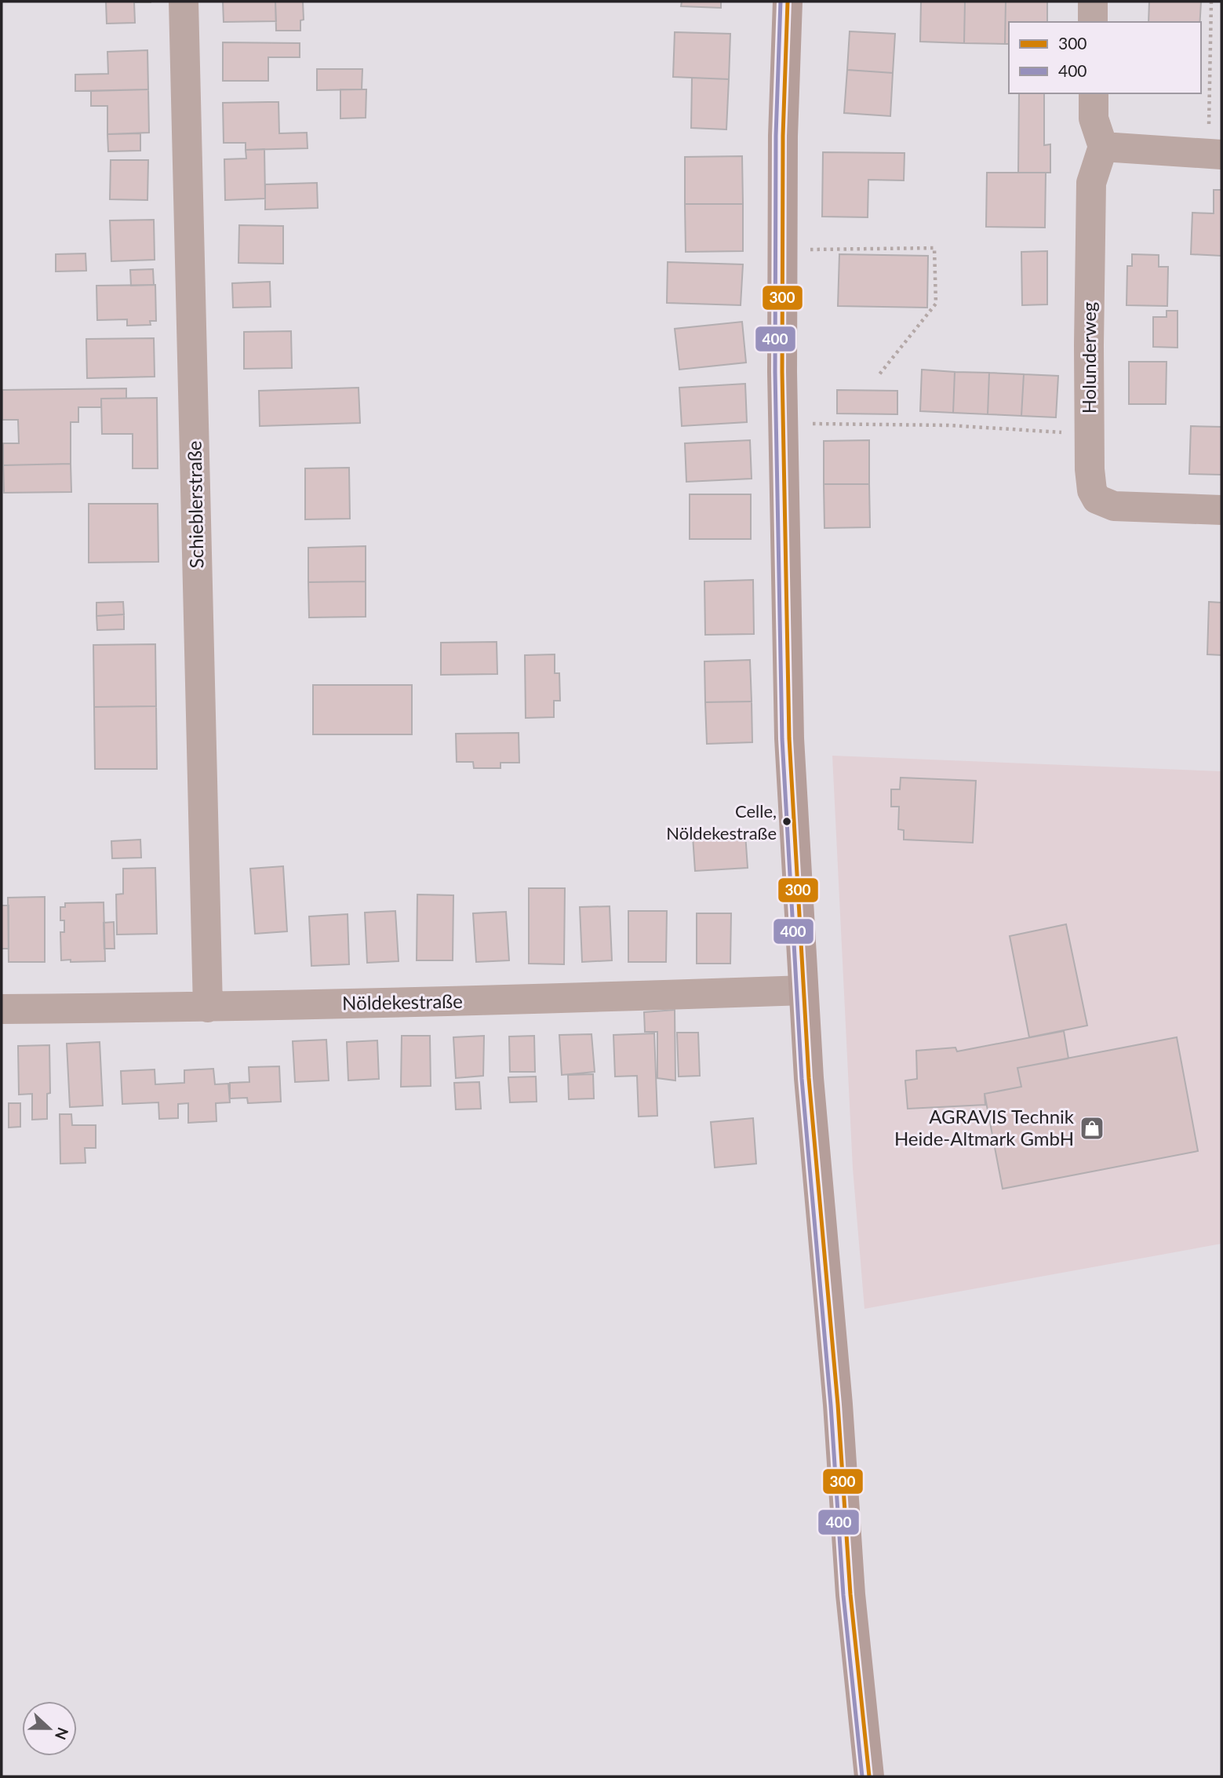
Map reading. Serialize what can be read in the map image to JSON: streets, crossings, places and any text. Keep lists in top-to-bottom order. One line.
{"streets":{"street":["Holunderweg","Schieblerstraße","Nöldekestraße"]},"crossings":[["Schieblerstraße","Nöldekestraße"]],"places":{"other":["Celle, Nöldekestraße"],"shop":["AGRAVIS Technik Heide-Altmark GmbH"]},"lines":["transit line 300","transit line 400"],"legend":["300","400"],"north":"right"}
